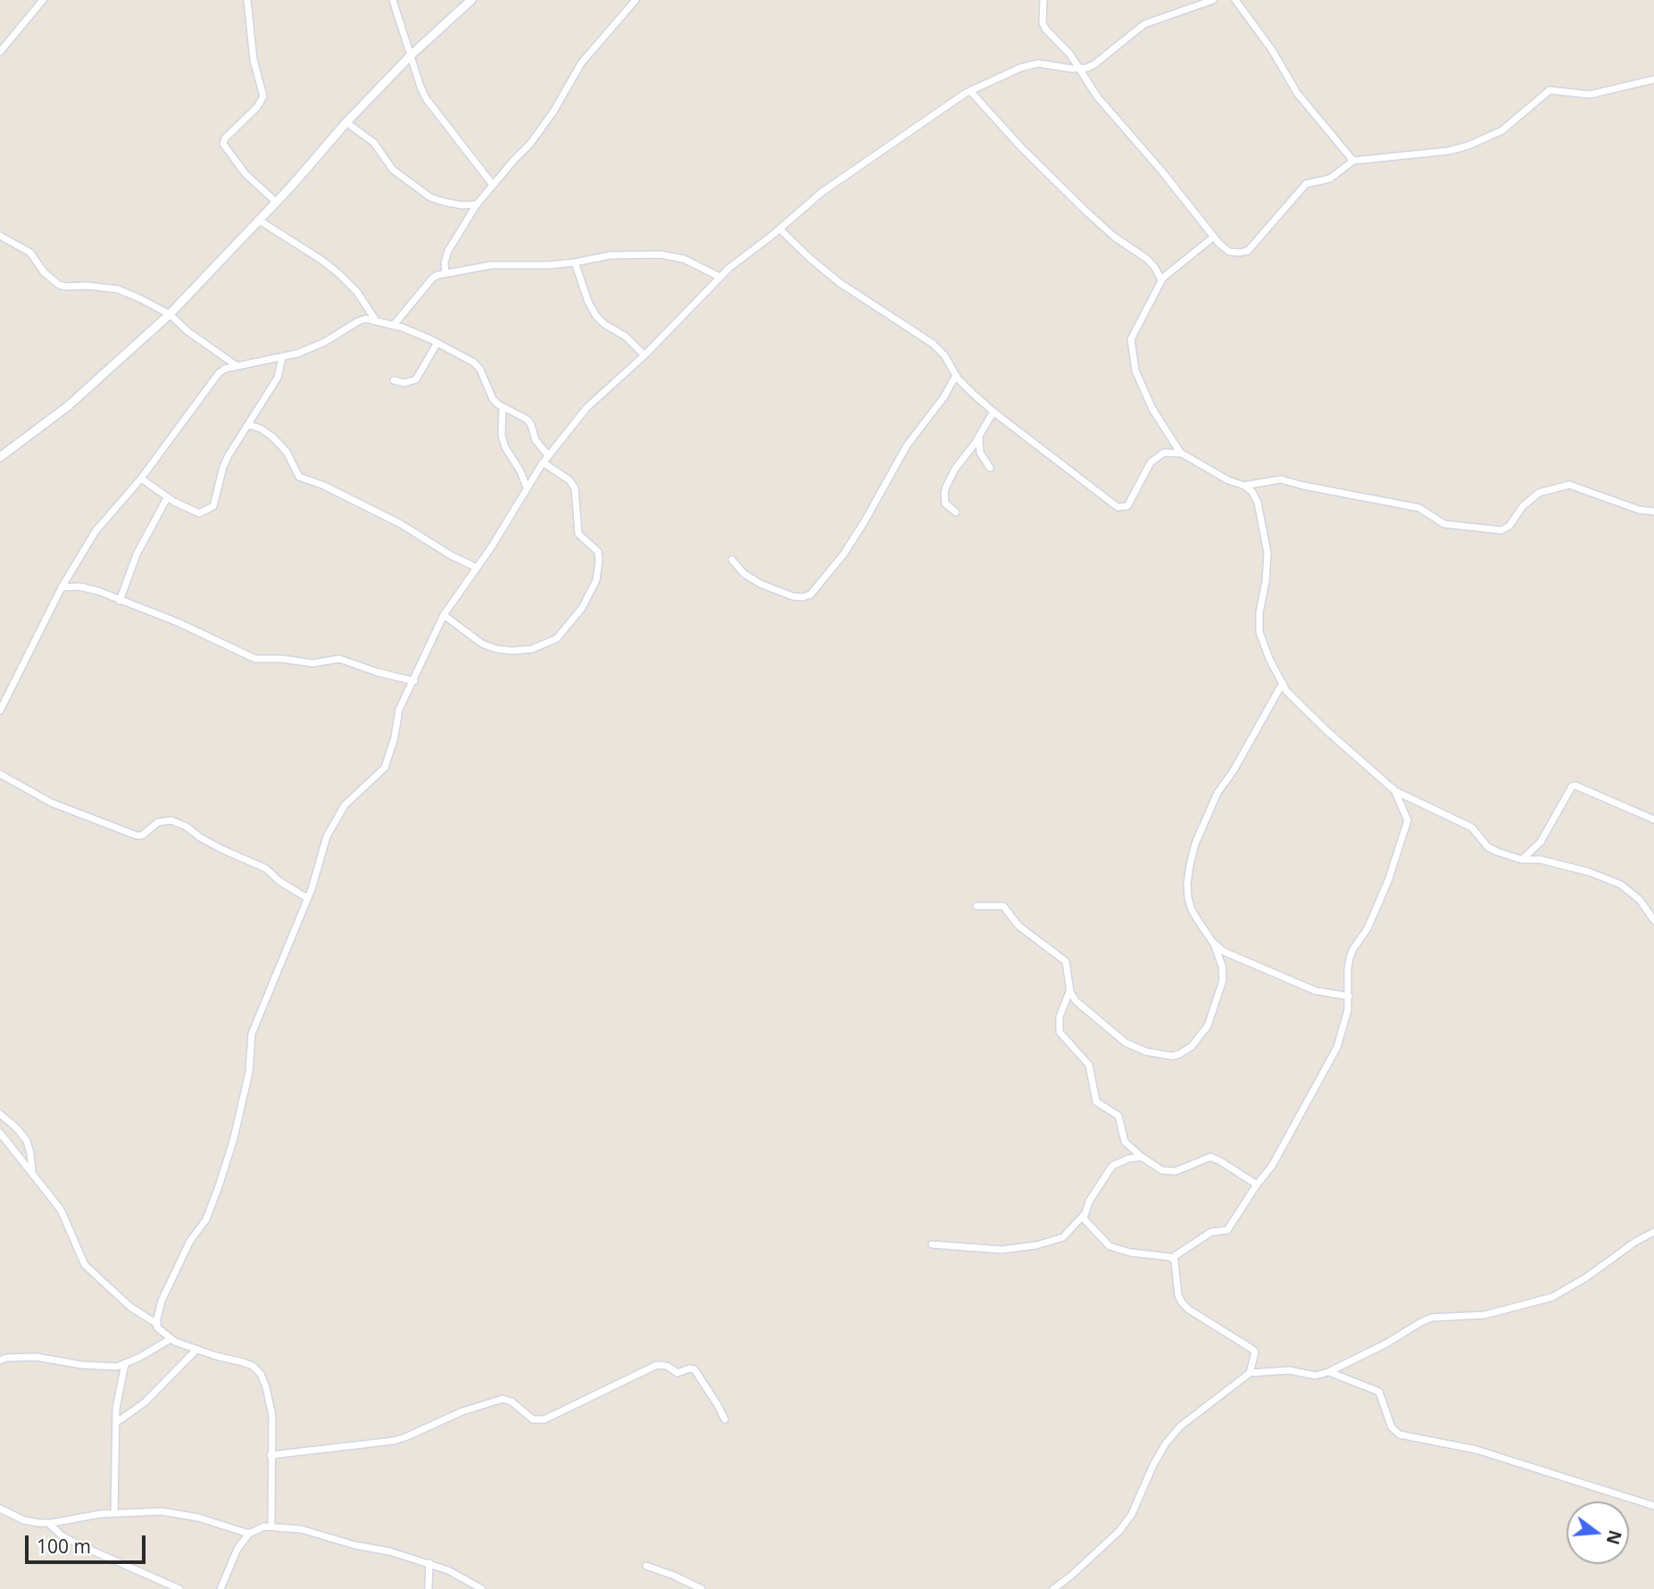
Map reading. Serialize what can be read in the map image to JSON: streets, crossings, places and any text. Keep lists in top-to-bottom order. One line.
{"scale_bar":"100 m","north":"right"}
